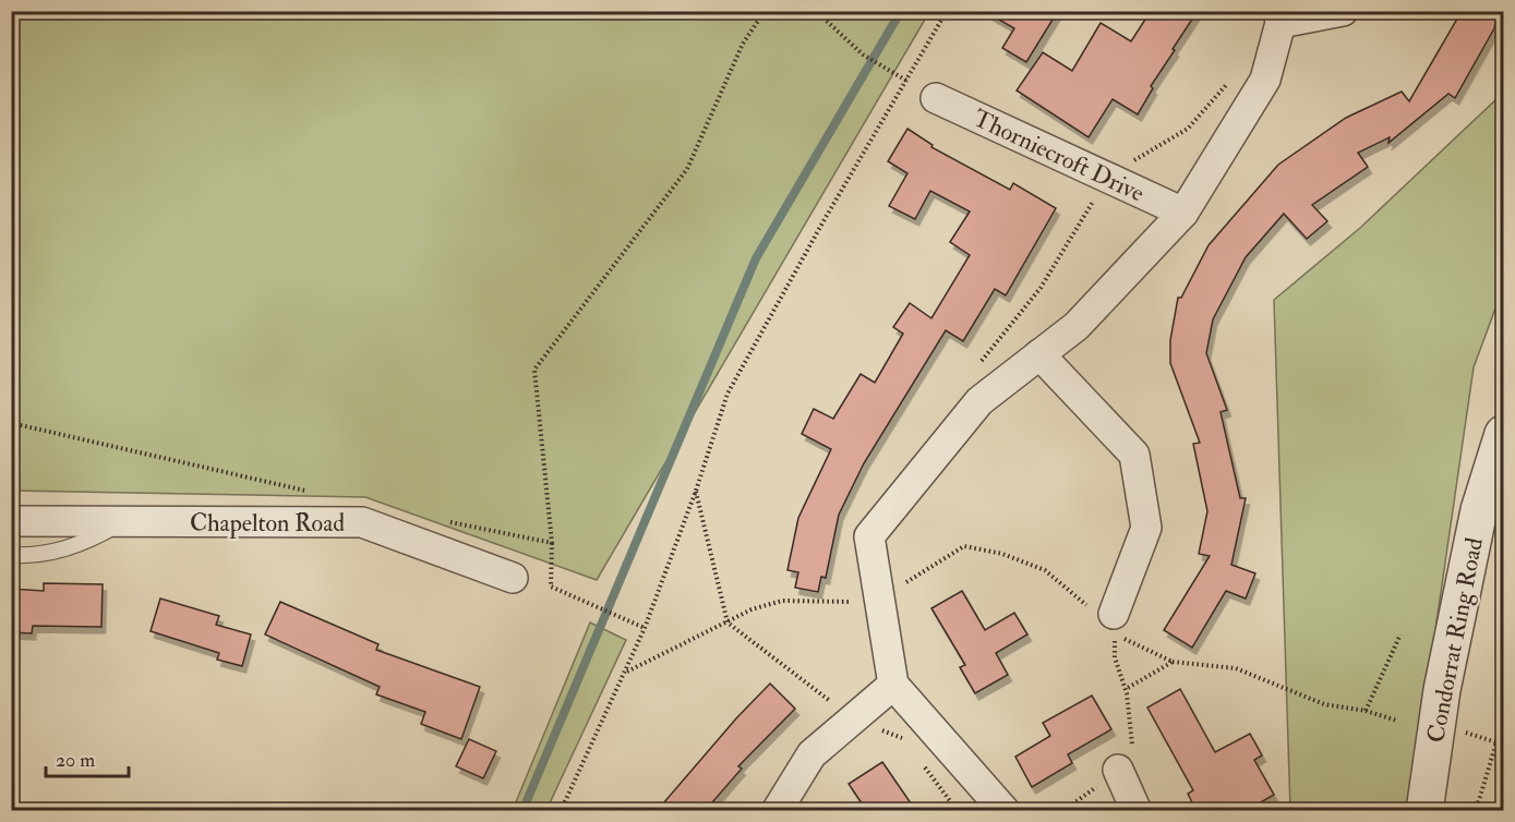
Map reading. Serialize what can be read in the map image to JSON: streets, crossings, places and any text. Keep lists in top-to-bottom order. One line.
{"streets":{"street":["Thorniecroft Drive","Chapelton Road","Condorrat Ring Road"]},"scale_bar":"20 m"}
